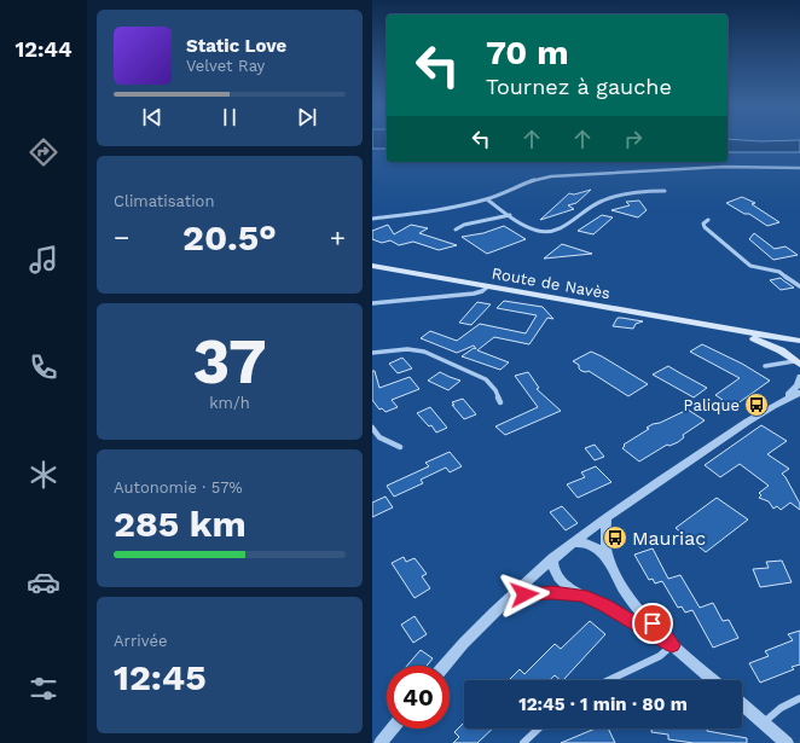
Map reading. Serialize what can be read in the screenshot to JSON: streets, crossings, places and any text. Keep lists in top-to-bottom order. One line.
{"streets":{"main road":["Route de Navès"]},"places":{"bus stop":["Palique","Mauriac"]},"page":{"tabs":"12:44","turn":["70 m","Tournez à gauche"],"song":["Static Love","Velvet Ray"],"tile":["Climatisation",["37","km/h"],["Autonomie · 57%","285 km"],["Arrivée","12:45"]],"heat":["−","20.5°","+"],"limit":"40","trip":"12:45 · 1 min · 80 m"}}
